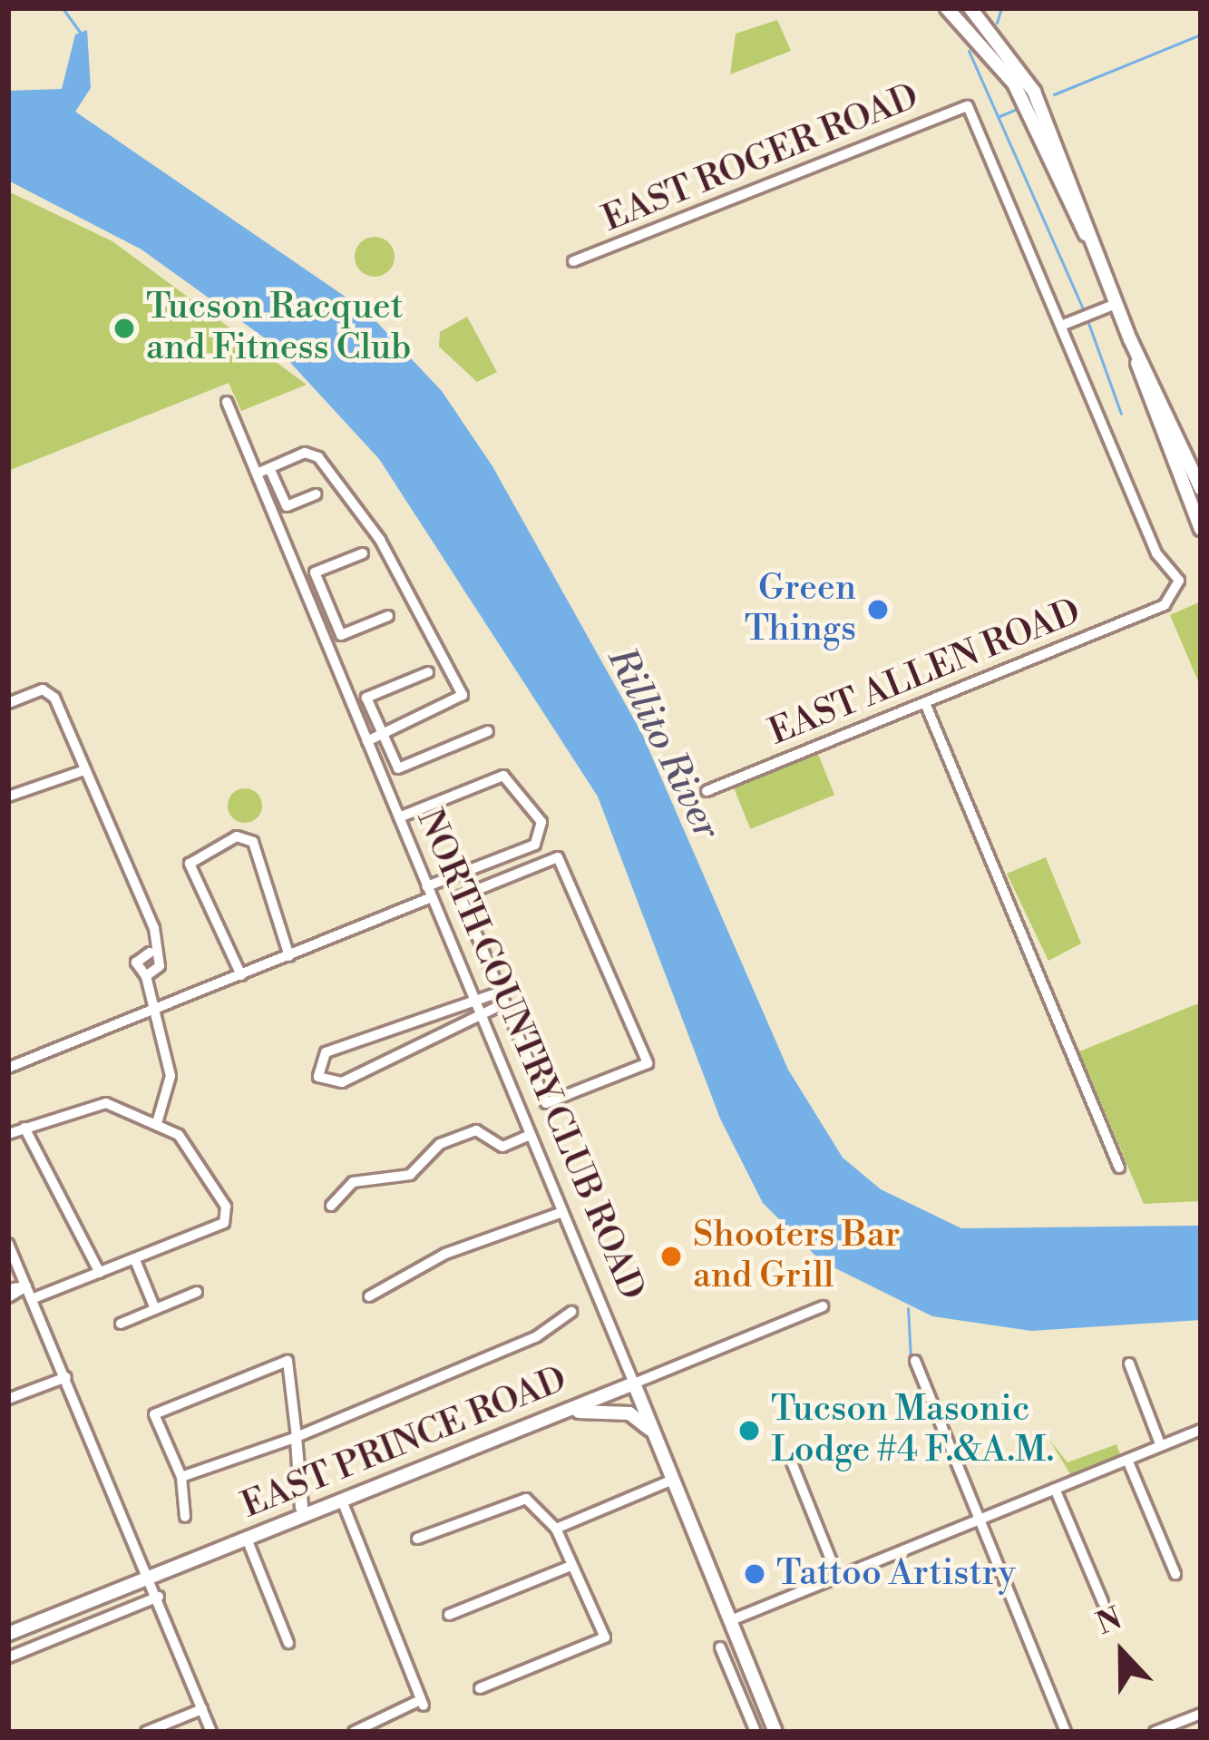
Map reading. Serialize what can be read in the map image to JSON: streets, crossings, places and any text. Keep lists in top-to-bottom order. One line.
{"streets":{"main road":["NORTH COUNTRY CLUB ROAD","EAST PRINCE ROAD"],"street":["EAST ROGER ROAD","EAST ALLEN ROAD"]},"crossings":[["EAST ROGER ROAD","EAST ALLEN ROAD"],["NORTH COUNTRY CLUB ROAD","EAST PRINCE ROAD"]],"water":["Rillito River"],"places":["Tucson Racquet and Fitness Club","Green Things","Shooters Bar and Grill","Tucson Masonic Lodge #4 F.&A.M.","Tattoo Artistry"],"north":"top"}
